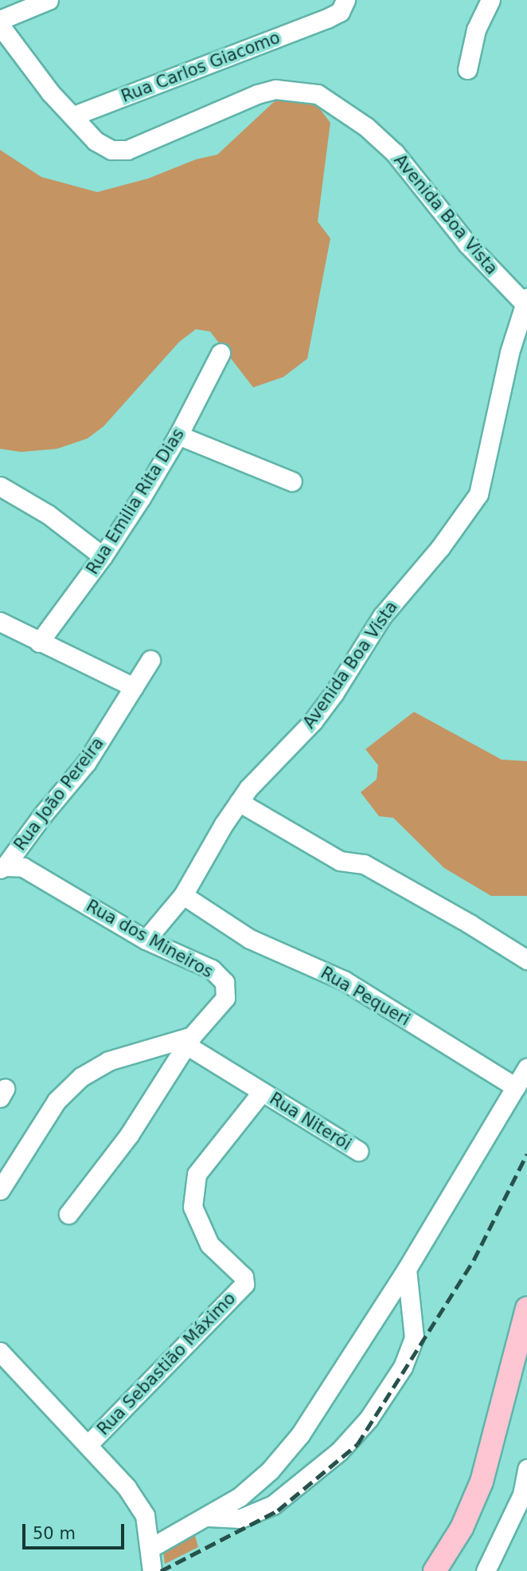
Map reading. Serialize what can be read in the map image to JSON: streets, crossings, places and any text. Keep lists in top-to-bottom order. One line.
{"streets":{"street":["Rua Carlos Giacomo","Avenida Boa Vista","Rua Emilia Rita Dias","Rua João Pereira","Rua dos Mineiros","Rua Pequeri","Rua Niterói","Rua Sebastião Máximo"]},"crossings":[["Rua Carlos Giacomo","Avenida Boa Vista"],["Avenida Boa Vista","Rua dos Mineiros"],["Avenida Boa Vista","Rua Pequeri"],["Rua João Pereira","Rua dos Mineiros"],["Rua dos Mineiros","Rua Niterói"],["Rua Niterói","Rua Sebastião Máximo"]],"scale_bar":"50 m"}
